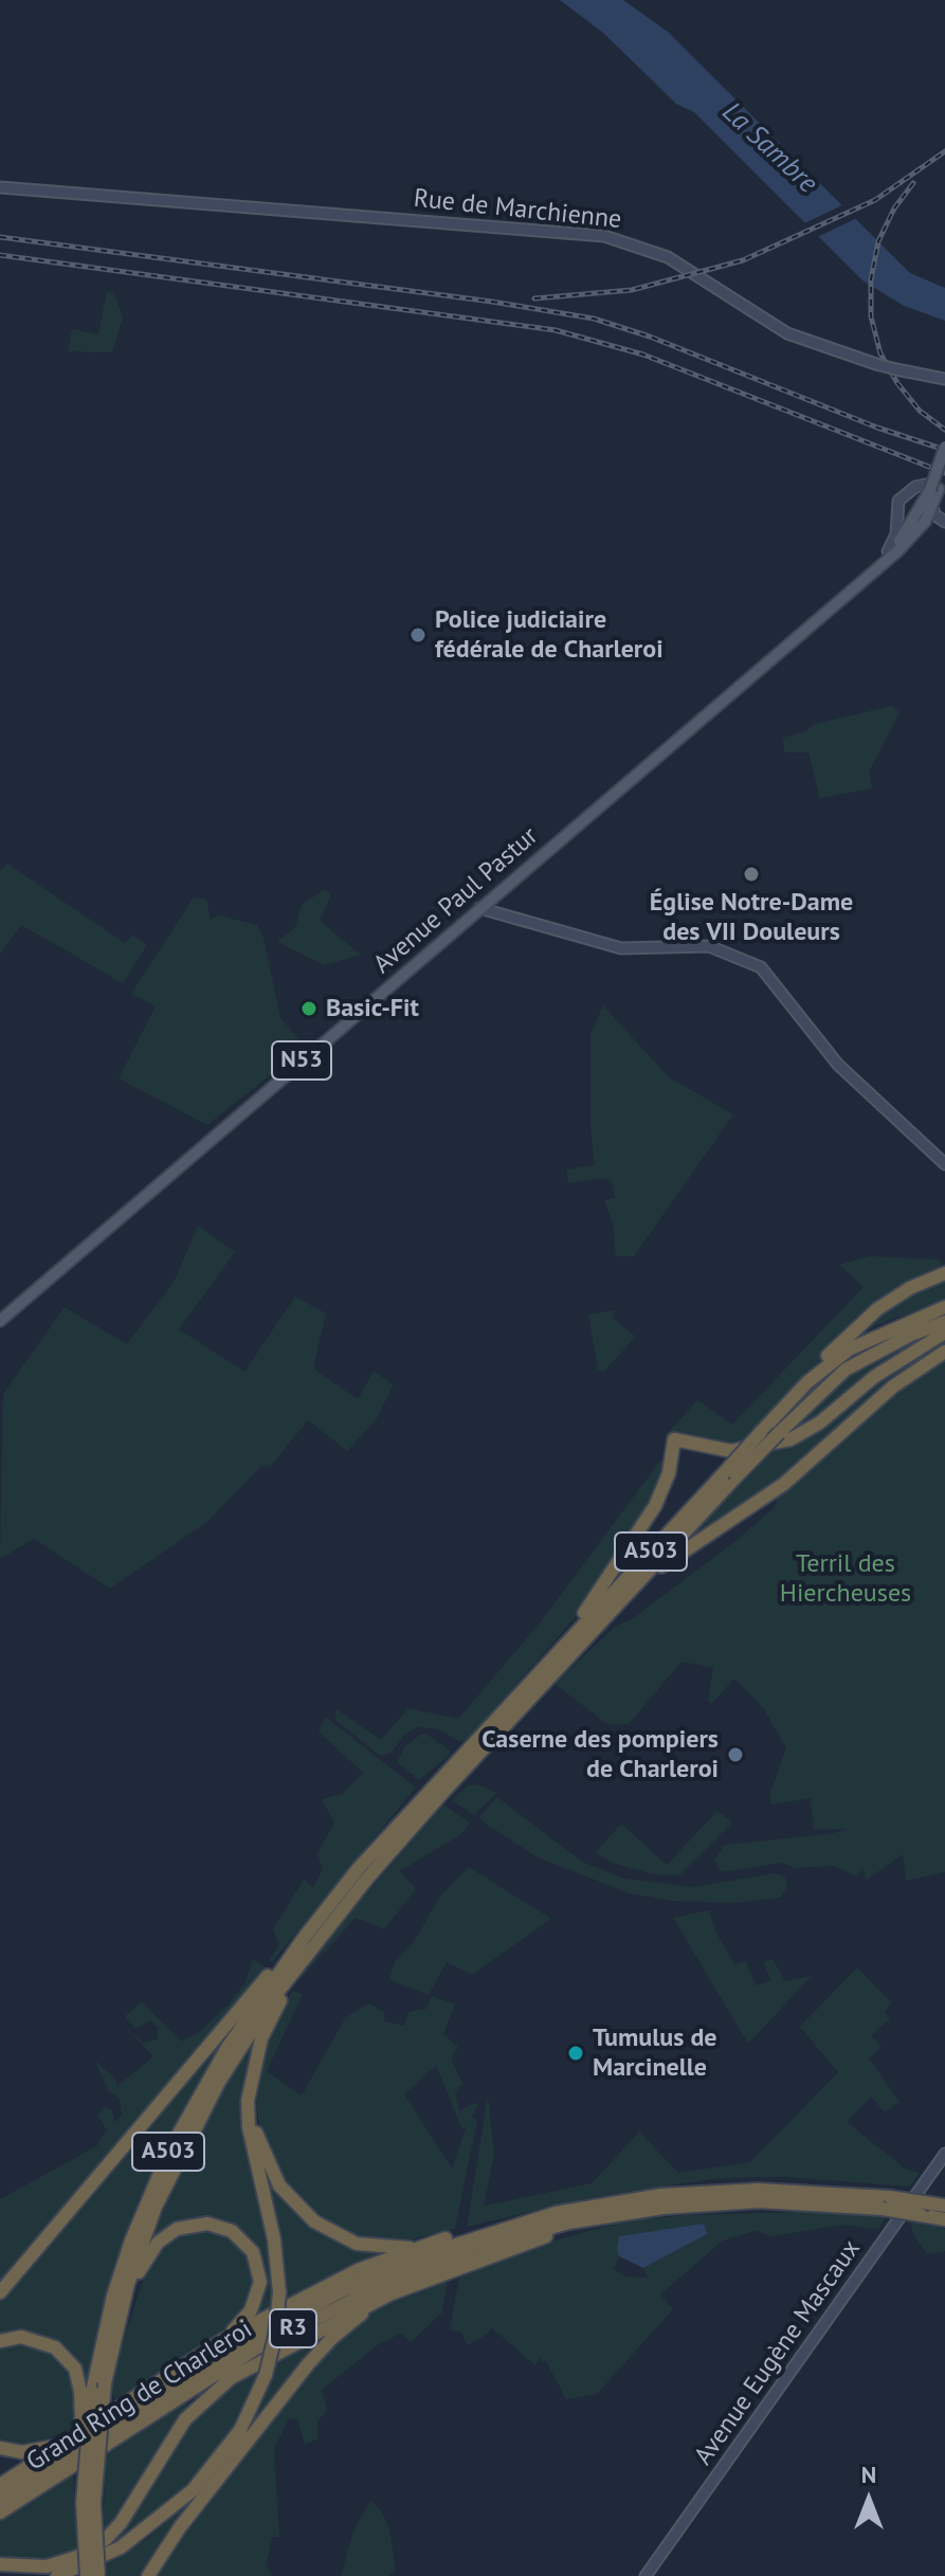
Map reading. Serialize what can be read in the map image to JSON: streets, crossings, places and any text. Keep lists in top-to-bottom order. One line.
{"streets":{"highway":["A503","R3","Grand Ring de Charleroi"],"main road":["Rue de Marchienne","Avenue Paul Pastur","N53","Avenue Eugène Mascaux"]},"crossings":[["Avenue Paul Pastur","N53"]],"water":["La Sambre"],"parks":["Terril des Hiercheuses"],"places":["Police judiciaire fédérale de Charleroi","Église Notre-Dame des VII Douleurs","Basic-Fit","Caserne des pompiers de Charleroi","Tumulus de Marcinelle"],"north":"top"}
